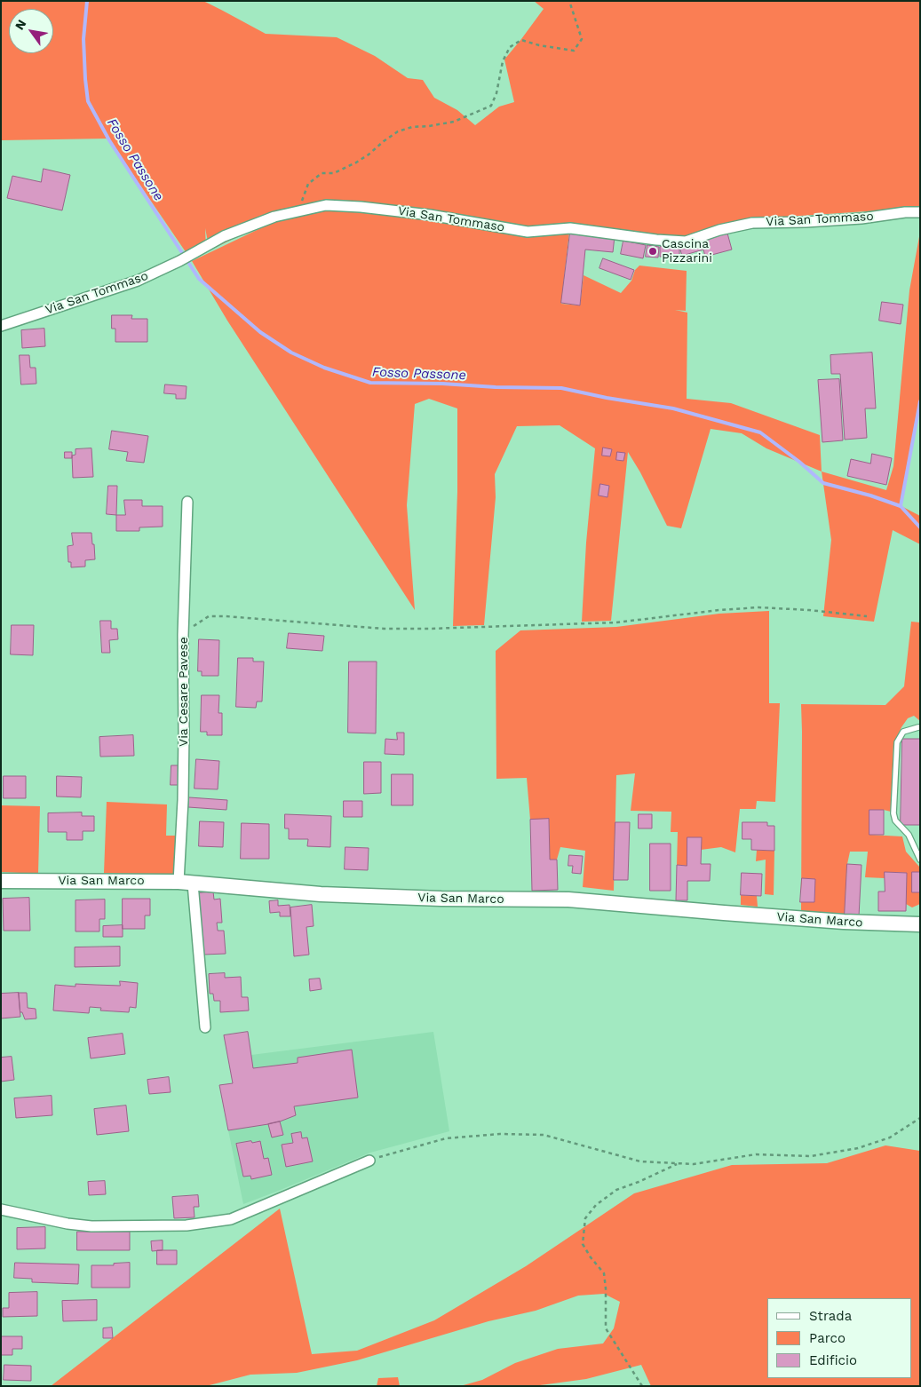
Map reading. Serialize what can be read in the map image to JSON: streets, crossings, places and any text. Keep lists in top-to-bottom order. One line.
{"streets":{"street":["Via San Tommaso","Via Cesare Pavese","Via San Marco"]},"crossings":[["Via Cesare Pavese","Via San Marco"]],"water":["Fosso Passone"],"places":["Cascina Pizzarini"],"legend":["Strada","Parco","Edificio"],"north":"top left"}
